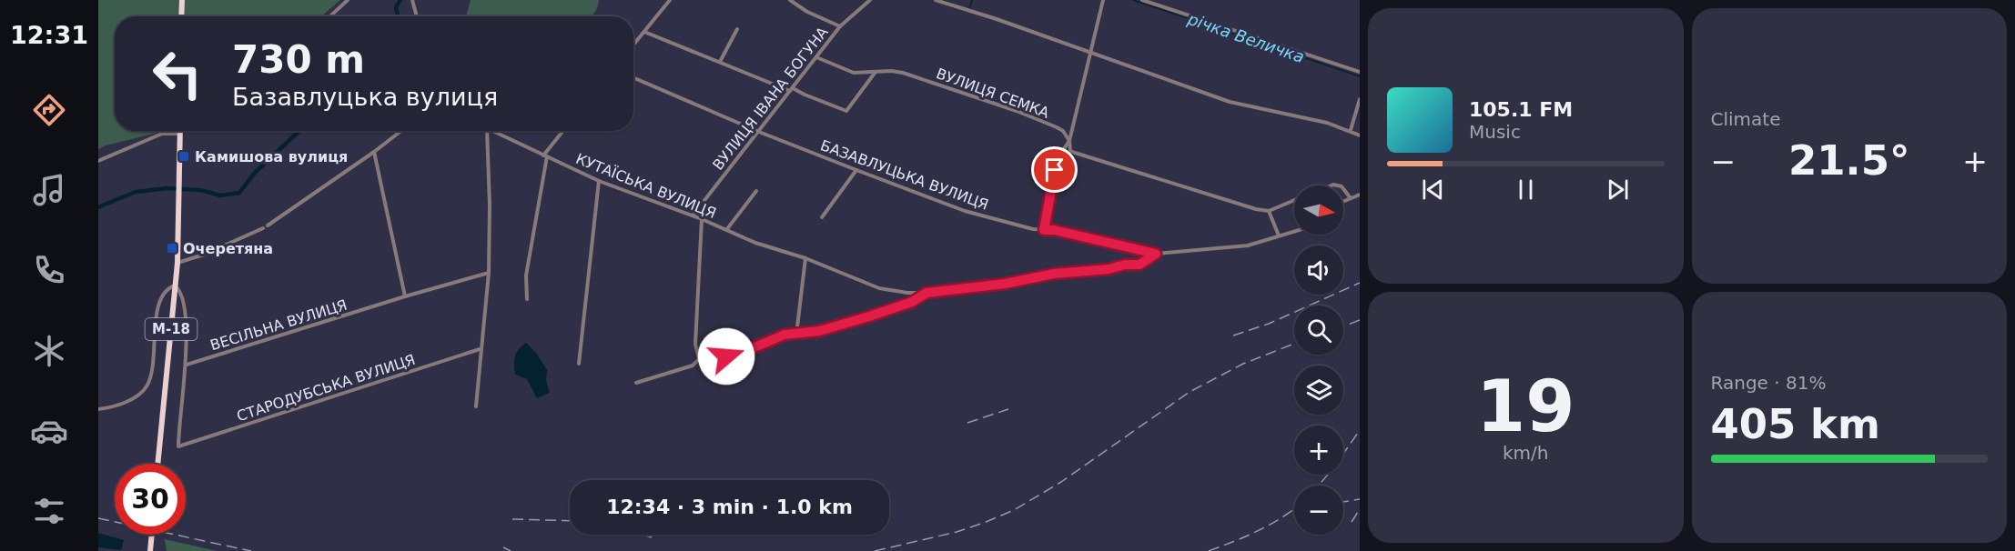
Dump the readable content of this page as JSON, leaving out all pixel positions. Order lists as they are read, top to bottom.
{
  "streets": {
    "highway": ["М-18"],
    "street": [
      "ВУЛИЦЯ СЕМКА",
      "ВУЛИЦЯ ІВАНА БОГУНА",
      "БАЗАВЛУЦЬКА ВУЛИЦЯ",
      "КУТАЇСЬКА ВУЛИЦЯ",
      "ВЕСІЛЬНА ВУЛИЦЯ",
      "СТАРОДУБСЬКА ВУЛИЦЯ"
    ]
  },
  "crossings": [
    ["ВУЛИЦЯ СЕМКА", "ВУЛИЦЯ ІВАНА БОГУНА"],
    ["ВУЛИЦЯ ІВАНА БОГУНА", "БАЗАВЛУЦЬКА ВУЛИЦЯ"],
    ["ВУЛИЦЯ ІВАНА БОГУНА", "КУТАЇСЬКА ВУЛИЦЯ"],
    ["ВЕСІЛЬНА ВУЛИЦЯ", "СТАРОДУБСЬКА ВУЛИЦЯ"]
  ],
  "water": ["річка Величка"],
  "places": {
    "transit": ["Камишова вулиця", "Очеретяна"]
  },
  "north": "right",
  "page": {
    "tabs": "12:31",
    "tile": [
      "Climate",
      ["19", "km/h"],
      ["Range · 81%", "405 km"]
    ],
    "turn": ["730 m", "Базавлуцька вулиця"],
    "song": ["105.1 FM", "Music"],
    "heat": ["−", "21.5°", "+"],
    "map_buttons": ["+", "−"],
    "limit": "30",
    "trip": "12:34 · 3 min · 1.0 km"
  }
}
